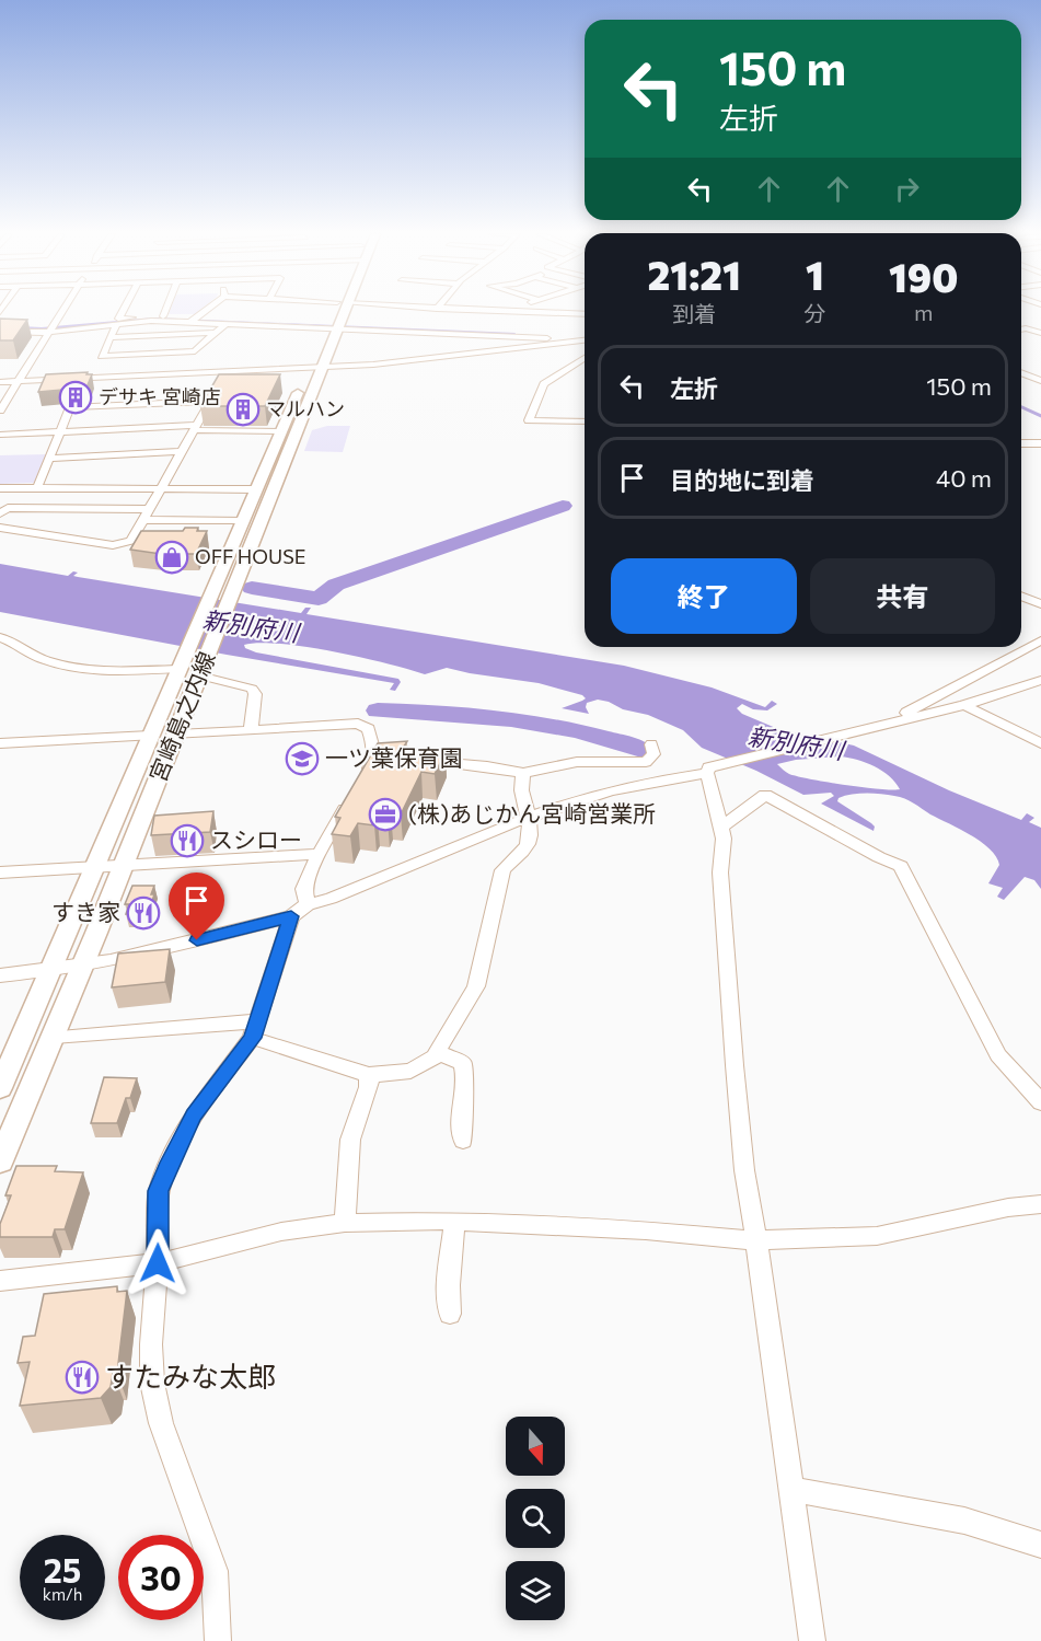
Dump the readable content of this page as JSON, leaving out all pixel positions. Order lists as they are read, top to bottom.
{
  "streets": {
    "main road": ["宮崎島之内線"]
  },
  "water": ["新別府川"],
  "places": {
    "building": ["デサキ 宮崎店", "マルハン"],
    "shop": ["OFF HOUSE"],
    "school or university": ["一ツ葉保育園"],
    "office": ["(株)あじかん宮崎営業所"],
    "restaurant": ["スシロー", "すき家", "すたみな太郎"]
  },
  "north": "bottom",
  "page": {
    "turn": ["150 m", "左折"],
    "eta": [
      "21:21",
      "到着",
      "1",
      "分",
      "190",
      "m"
    ],
    "list": [
      {
        "name": "左折",
        "value": "150 m"
      },
      {
        "name": "目的地に到着",
        "value": "40 m"
      }
    ],
    "buttons": ["終了", "共有"],
    "speed": "25 km/h",
    "limit": "30"
  }
}
